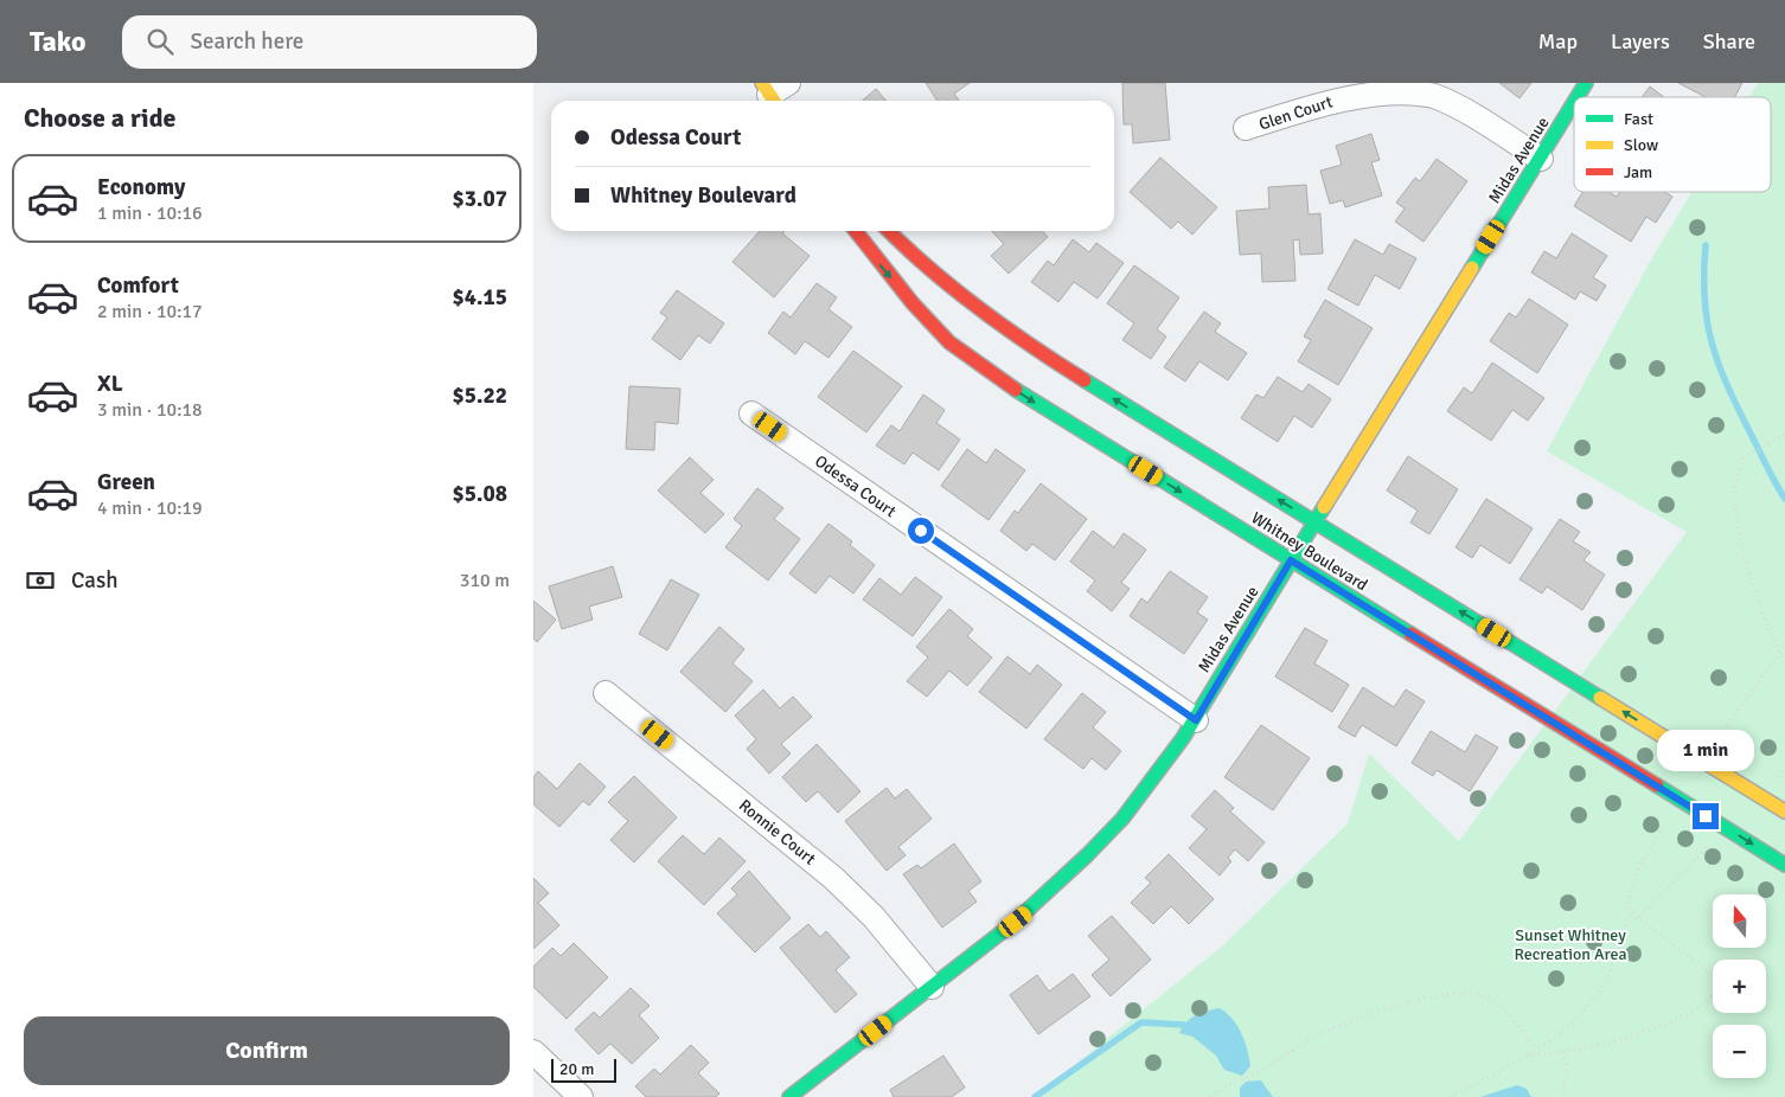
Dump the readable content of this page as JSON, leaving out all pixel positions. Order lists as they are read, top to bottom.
{
  "streets": {
    "street": [
      "Glen Court",
      "Midas Avenue",
      "Odessa Court",
      "Whitney Boulevard",
      "Ronnie Court"
    ]
  },
  "crossings": [
    ["Glen Court", "Midas Avenue"],
    ["Midas Avenue", "Odessa Court"],
    ["Midas Avenue", "Whitney Boulevard"],
    ["Midas Avenue", "Ronnie Court"]
  ],
  "parks": ["Sunset Whitney Recreation Area"],
  "legend": ["Fast", "Slow", "Jam"],
  "scale_bar": "20 m",
  "north": "top",
  "page": {
    "header": "Tako",
    "search": "Search here",
    "nav": ["Map", "Layers", "Share"],
    "heading": "Choose a ride",
    "banner": ["Odessa Court", "Whitney Boulevard"],
    "list": [
      {
        "name": "Economy",
        "note": "1 min · 10:16",
        "value": "$3.07"
      },
      {
        "name": "Comfort",
        "note": "2 min · 10:17",
        "value": "$4.15"
      },
      {
        "name": "XL",
        "note": "3 min · 10:18",
        "value": "$5.22"
      },
      {
        "name": "Green",
        "note": "4 min · 10:19",
        "value": "$5.08"
      }
    ],
    "pay": ["Cash", "310 m"],
    "bubble": "1 min",
    "map_buttons": ["+", "−"],
    "buttons": "Confirm",
    "scale": "20 m"
  }
}
